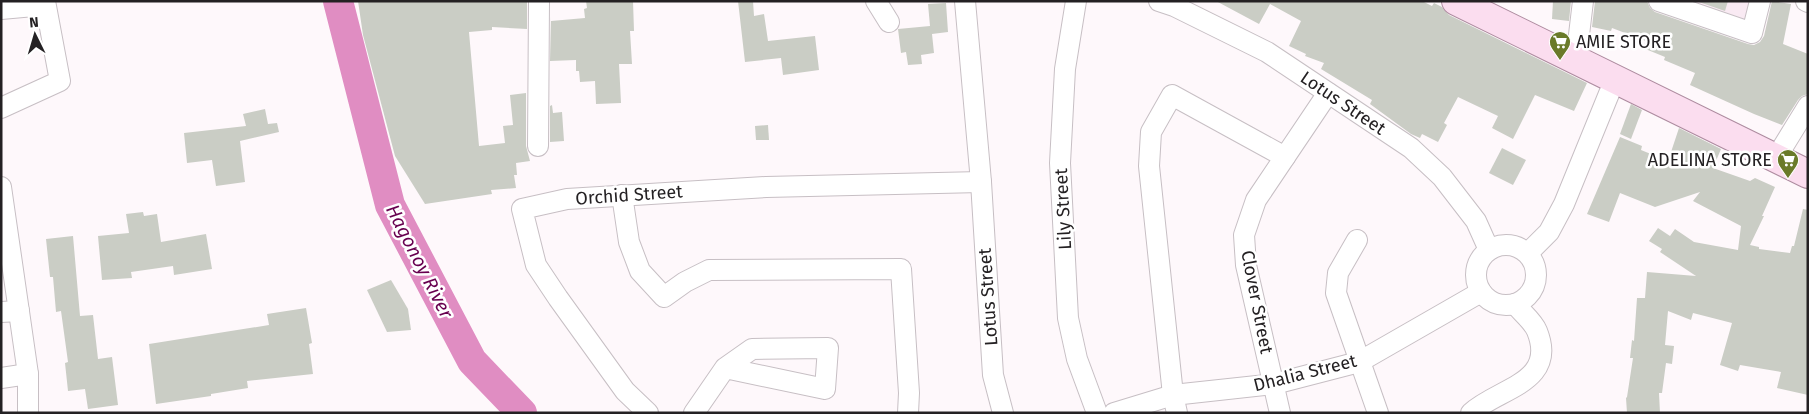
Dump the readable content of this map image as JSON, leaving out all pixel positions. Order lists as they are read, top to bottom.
{
  "streets": {
    "street": [
      "Lotus Street",
      "Orchid Street",
      "Lily Street",
      "Clover Street",
      "Dhalia Street"
    ]
  },
  "crossings": [
    ["Lotus Street", "Orchid Street"],
    ["Lotus Street", "Clover Street"],
    ["Lotus Street", "Dhalia Street"],
    ["Clover Street", "Dhalia Street"]
  ],
  "water": ["Hagonoy River"],
  "places": {
    "supermarket": ["AMIE STORE", "ADELINA STORE"]
  },
  "north": "top"
}
